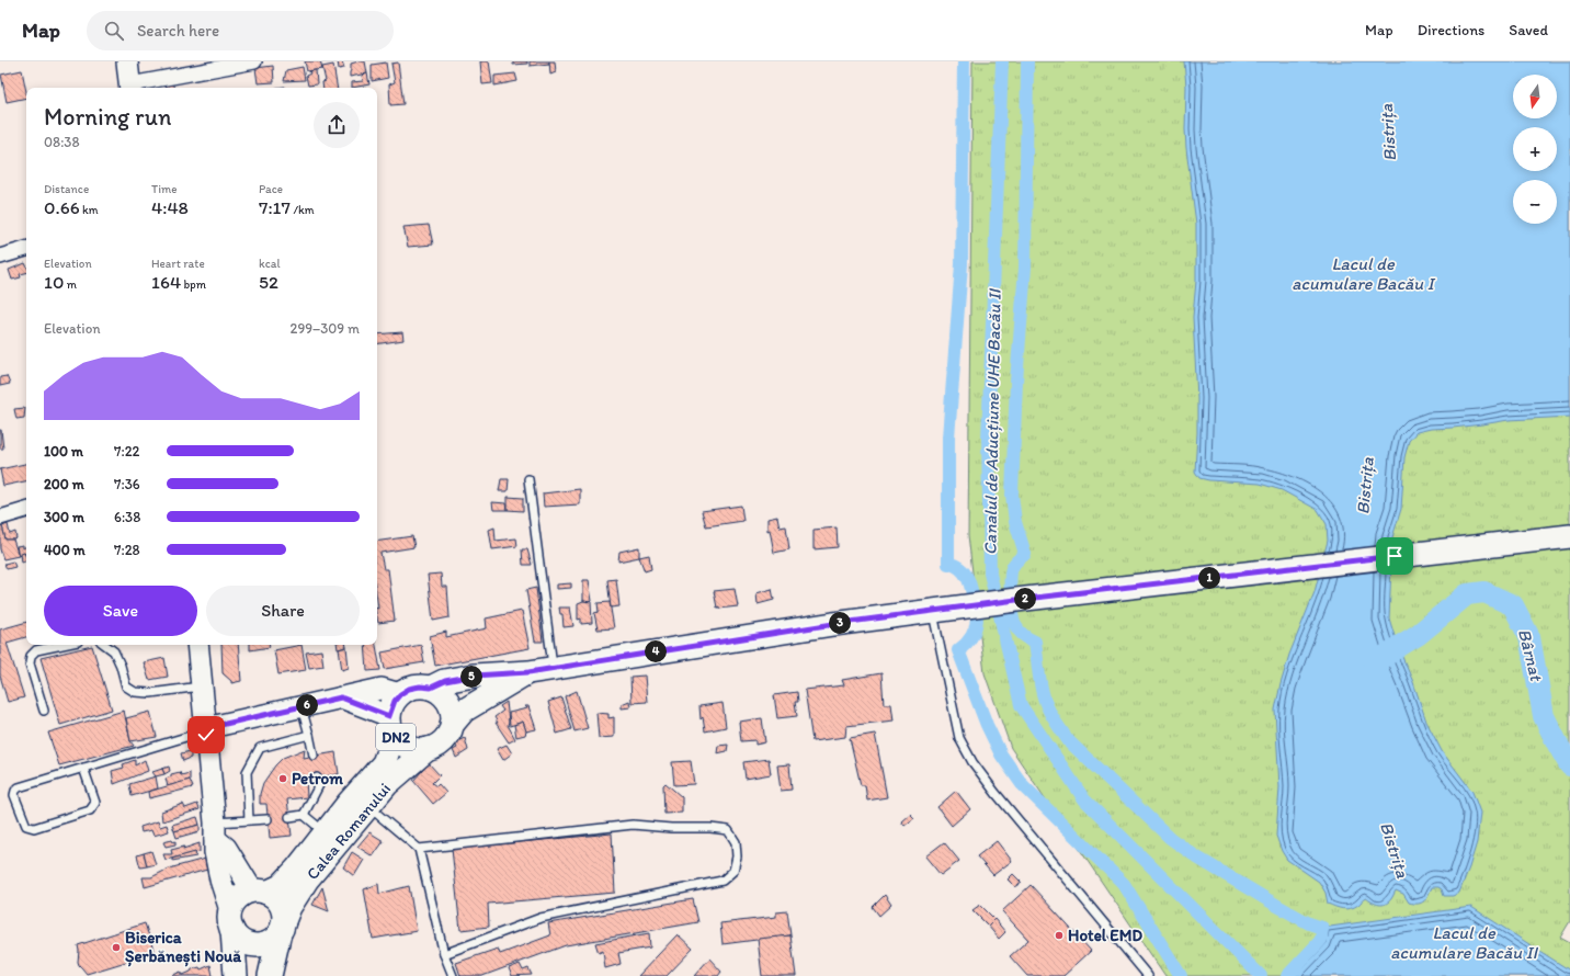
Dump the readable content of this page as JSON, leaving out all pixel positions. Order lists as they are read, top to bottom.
{
  "streets": {
    "main road": ["DN2", "Calea Romanului"]
  },
  "crossings": [
    ["DN2", "Calea Romanului"]
  ],
  "water": [
    "Bistrița",
    "Lacul de acumulare Bacău I",
    "Canalul de Aducțiune UHE Bacău II",
    "Bârnat",
    "Lacul de acumulare Bacău II"
  ],
  "places": ["Petrom", "Hotel EMD", "Biserica Șerbănești Nouă"],
  "north": "bottom",
  "page": {
    "header": "Map",
    "search": "Search here",
    "nav": ["Map", "Directions", "Saved"],
    "map_buttons": ["+", "−"],
    "heading": ["Morning run", "08:38"],
    "stats": [
      ["Distance", "0.66 km"],
      ["Time", "4:48"],
      ["Pace", "7:17 /km"],
      ["Elevation", "10 m"],
      ["Heart rate", "164 bpm"],
      ["kcal", "52"]
    ],
    "chart": ["Elevation", "299–309 m"],
    "list": [
      {
        "name": "100 m",
        "note": "7:22"
      },
      {
        "name": "200 m",
        "note": "7:36"
      },
      {
        "name": "300 m",
        "note": "6:38"
      },
      {
        "name": "400 m",
        "note": "7:28"
      }
    ],
    "pins": [
      "1",
      "2",
      "3",
      "4",
      "5",
      "6"
    ],
    "buttons": ["Save", "Share"]
  }
}
